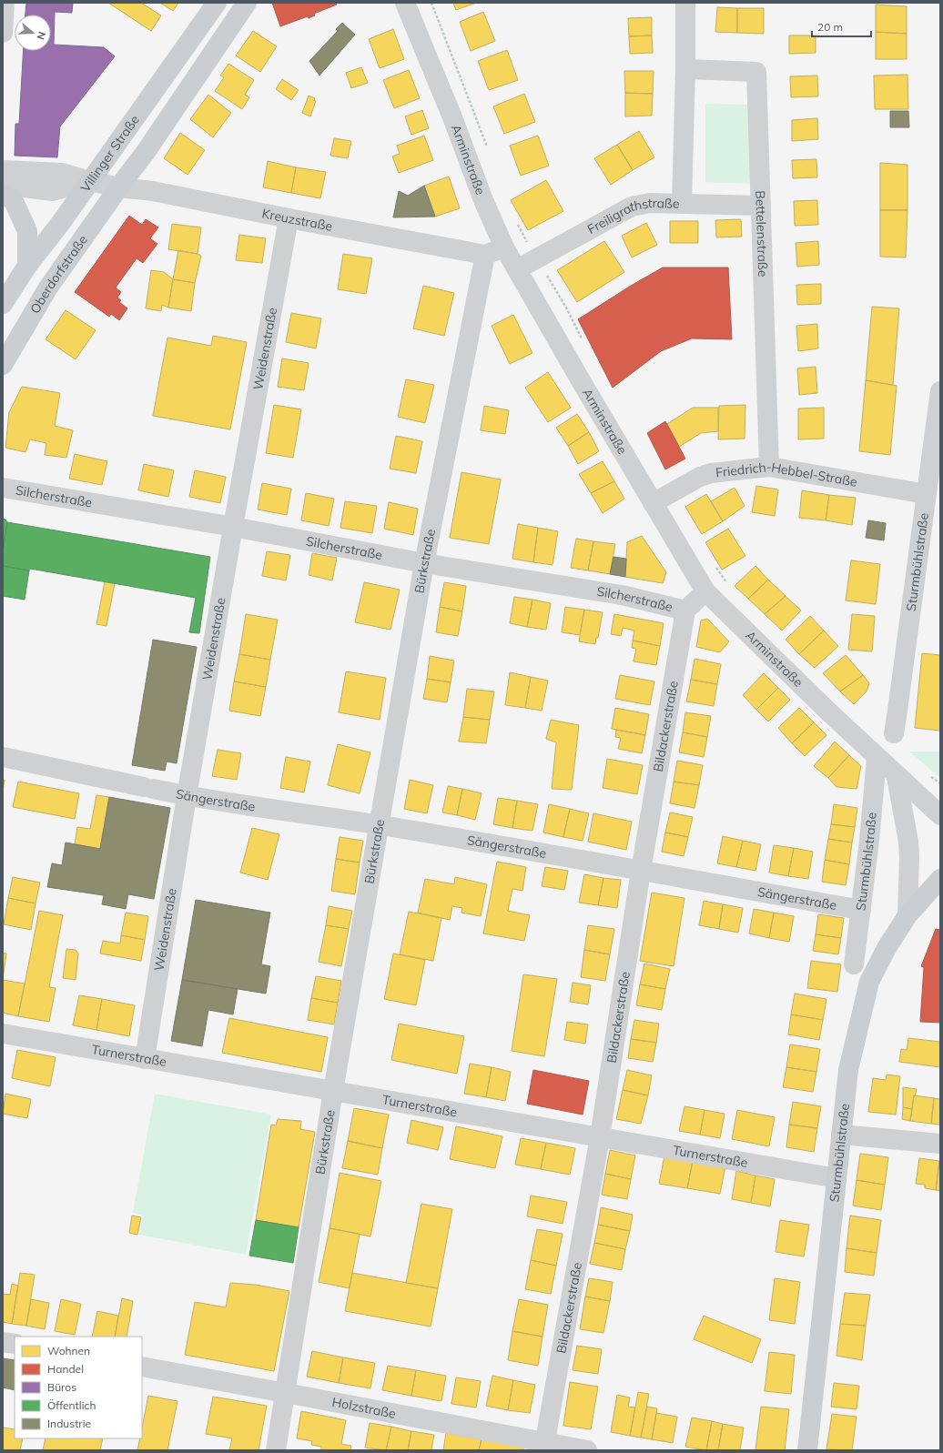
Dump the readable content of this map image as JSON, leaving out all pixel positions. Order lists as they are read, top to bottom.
{
  "streets": {
    "main road": ["Villinger Straße", "Oberdorfstraße", "Sturmbühlstraße"],
    "street": [
      "Arminstraße",
      "Freiligrathstraße",
      "Kreuzstraße",
      "Bettelenstraße",
      "Weidenstraße",
      "Friedrich-Hebbel-Straße",
      "Silcherstraße",
      "Bürkstraße",
      "Bildackerstraße",
      "Sängerstraße",
      "Turnerstraße",
      "Holzstraße"
    ]
  },
  "crossings": [
    ["Villinger Straße", "Kreuzstraße"],
    ["Arminstraße", "Freiligrathstraße"],
    ["Arminstraße", "Friedrich-Hebbel-Straße"],
    ["Arminstraße", "Sturmbühlstraße"],
    ["Freiligrathstraße", "Bettelenstraße"],
    ["Kreuzstraße", "Oberdorfstraße"],
    ["Kreuzstraße", "Weidenstraße"],
    ["Kreuzstraße", "Bürkstraße"],
    ["Bettelenstraße", "Friedrich-Hebbel-Straße"],
    ["Weidenstraße", "Silcherstraße"],
    ["Weidenstraße", "Sängerstraße"],
    ["Weidenstraße", "Turnerstraße"],
    ["Friedrich-Hebbel-Straße", "Sturmbühlstraße"],
    ["Silcherstraße", "Bürkstraße"],
    ["Silcherstraße", "Bildackerstraße"],
    ["Bürkstraße", "Sängerstraße"],
    ["Bürkstraße", "Turnerstraße"],
    ["Bürkstraße", "Holzstraße"],
    ["Sturmbühlstraße", "Sängerstraße"],
    ["Sturmbühlstraße", "Turnerstraße"],
    ["Bildackerstraße", "Sängerstraße"],
    ["Bildackerstraße", "Turnerstraße"],
    ["Bildackerstraße", "Holzstraße"]
  ],
  "legend": [
    "Wohnen",
    "Handel",
    "Büros",
    "Öffentlich",
    "Industrie"
  ],
  "scale_bar": "20 m",
  "north": "right"
}
